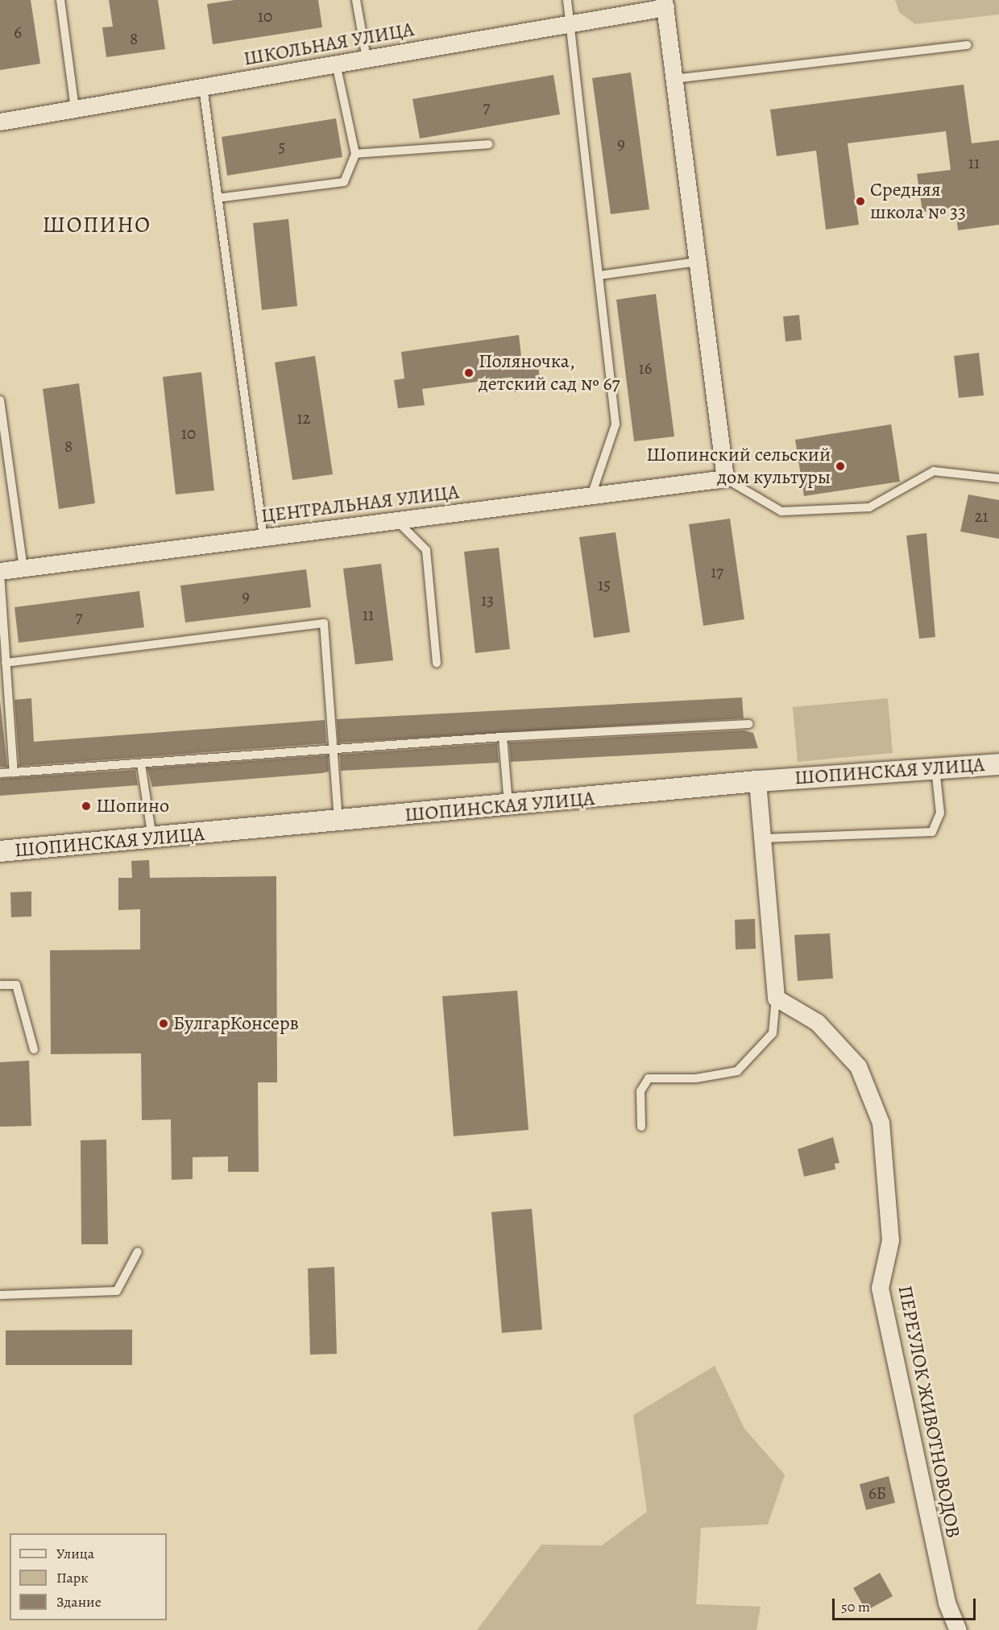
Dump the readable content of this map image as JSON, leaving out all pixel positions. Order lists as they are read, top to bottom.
{
  "streets": {
    "street": [
      "ШКОЛЬНАЯ УЛИЦА",
      "ЦЕНТРАЛЬНАЯ УЛИЦА",
      "ШОПИНСКАЯ УЛИЦА",
      "ПЕРЕУЛОК ЖИВОТНОВОДОВ"
    ]
  },
  "districts": ["ШОПИНО"],
  "places": [
    "Средняя школа № 33",
    "Поляночка, детский сад № 67",
    "Шопинский сельский дом культуры",
    "Шопино",
    "БулгарКонсерв"
  ],
  "house_numbers": [
    "10",
    "6",
    "8",
    "7",
    "9",
    "5",
    "11",
    "16",
    "12",
    "10",
    "8",
    "21",
    "17",
    "15",
    "9",
    "13",
    "11",
    "7",
    "6Б"
  ],
  "legend": ["Улица", "Парк", "Здание"],
  "scale_bar": "50 m"
}
